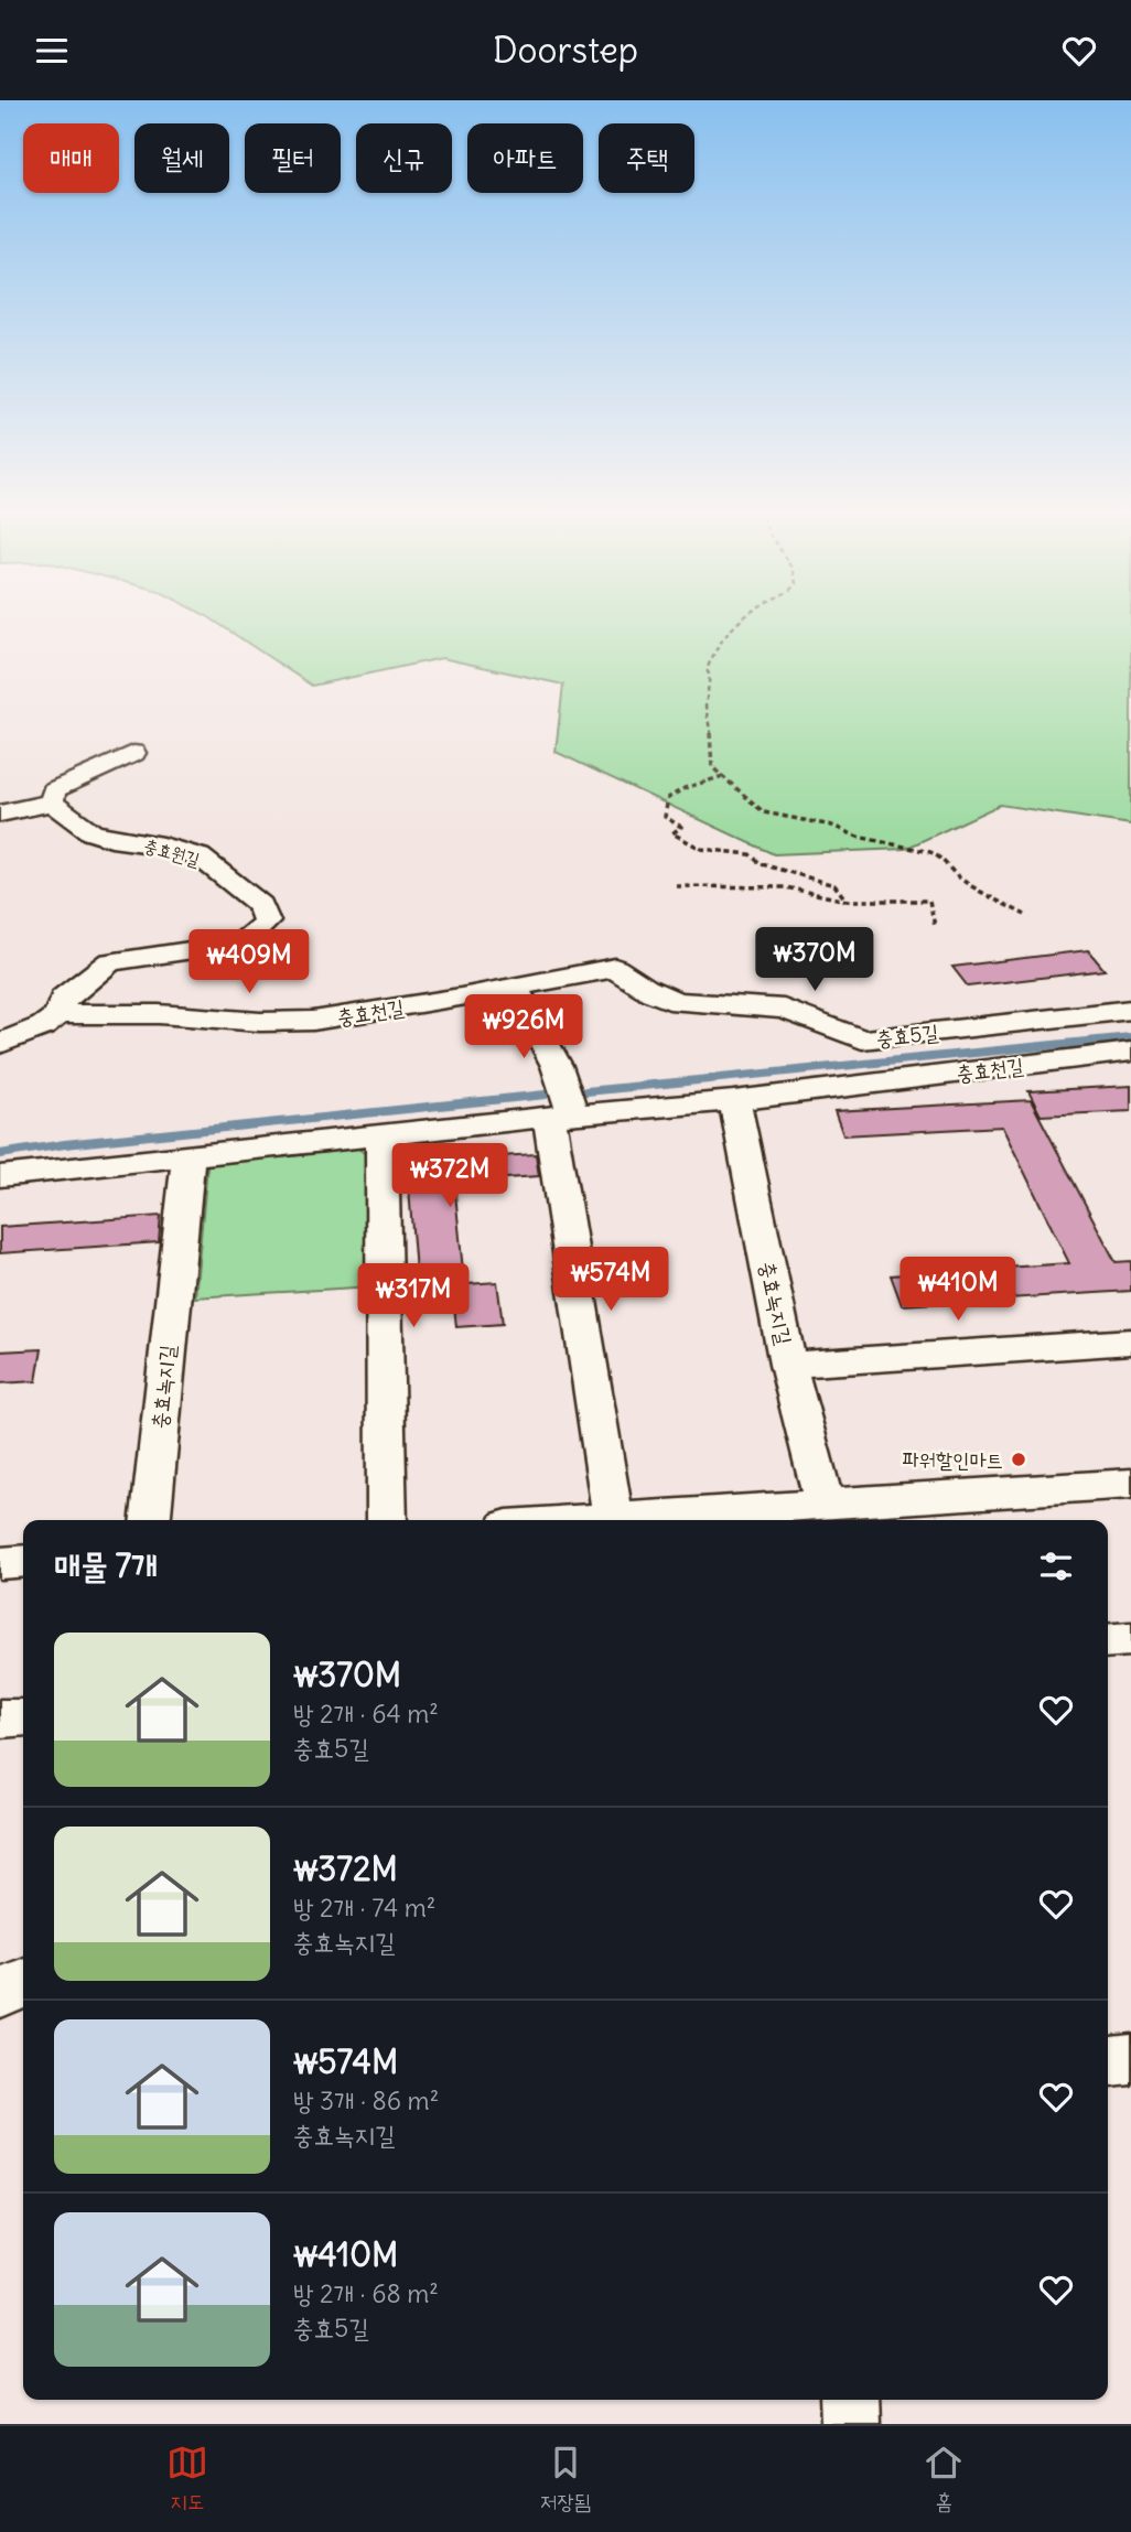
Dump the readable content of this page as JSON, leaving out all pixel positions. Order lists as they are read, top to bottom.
{
  "streets": {
    "street": [
      "충효원길",
      "충효천길",
      "충효5길",
      "충효녹지길"
    ]
  },
  "crossings": [
    ["충효원길", "충효천길"],
    ["충효천길", "충효5길"],
    ["충효천길", "충효녹지길"]
  ],
  "places": ["파워할인마트"],
  "page": {
    "header": "Doorstep",
    "chip": [
      "매매",
      "월세",
      "필터",
      "신규",
      "아파트",
      "주택"
    ],
    "price": [
      "₩370M",
      "₩409M",
      "₩926M",
      "₩372M",
      "₩574M",
      "₩410M",
      "₩317M"
    ],
    "heading": "매물 7개",
    "list": [
      {
        "name": "₩370M",
        "note": "방 2개 · 64 m² · 충효5길"
      },
      {
        "name": "₩372M",
        "note": "방 2개 · 74 m² · 충효녹지길"
      },
      {
        "name": "₩574M",
        "note": "방 3개 · 86 m² · 충효녹지길"
      },
      {
        "name": "₩410M",
        "note": "방 2개 · 68 m² · 충효5길"
      }
    ],
    "tabs": ["지도", "저장됨", "홈"]
  }
}
